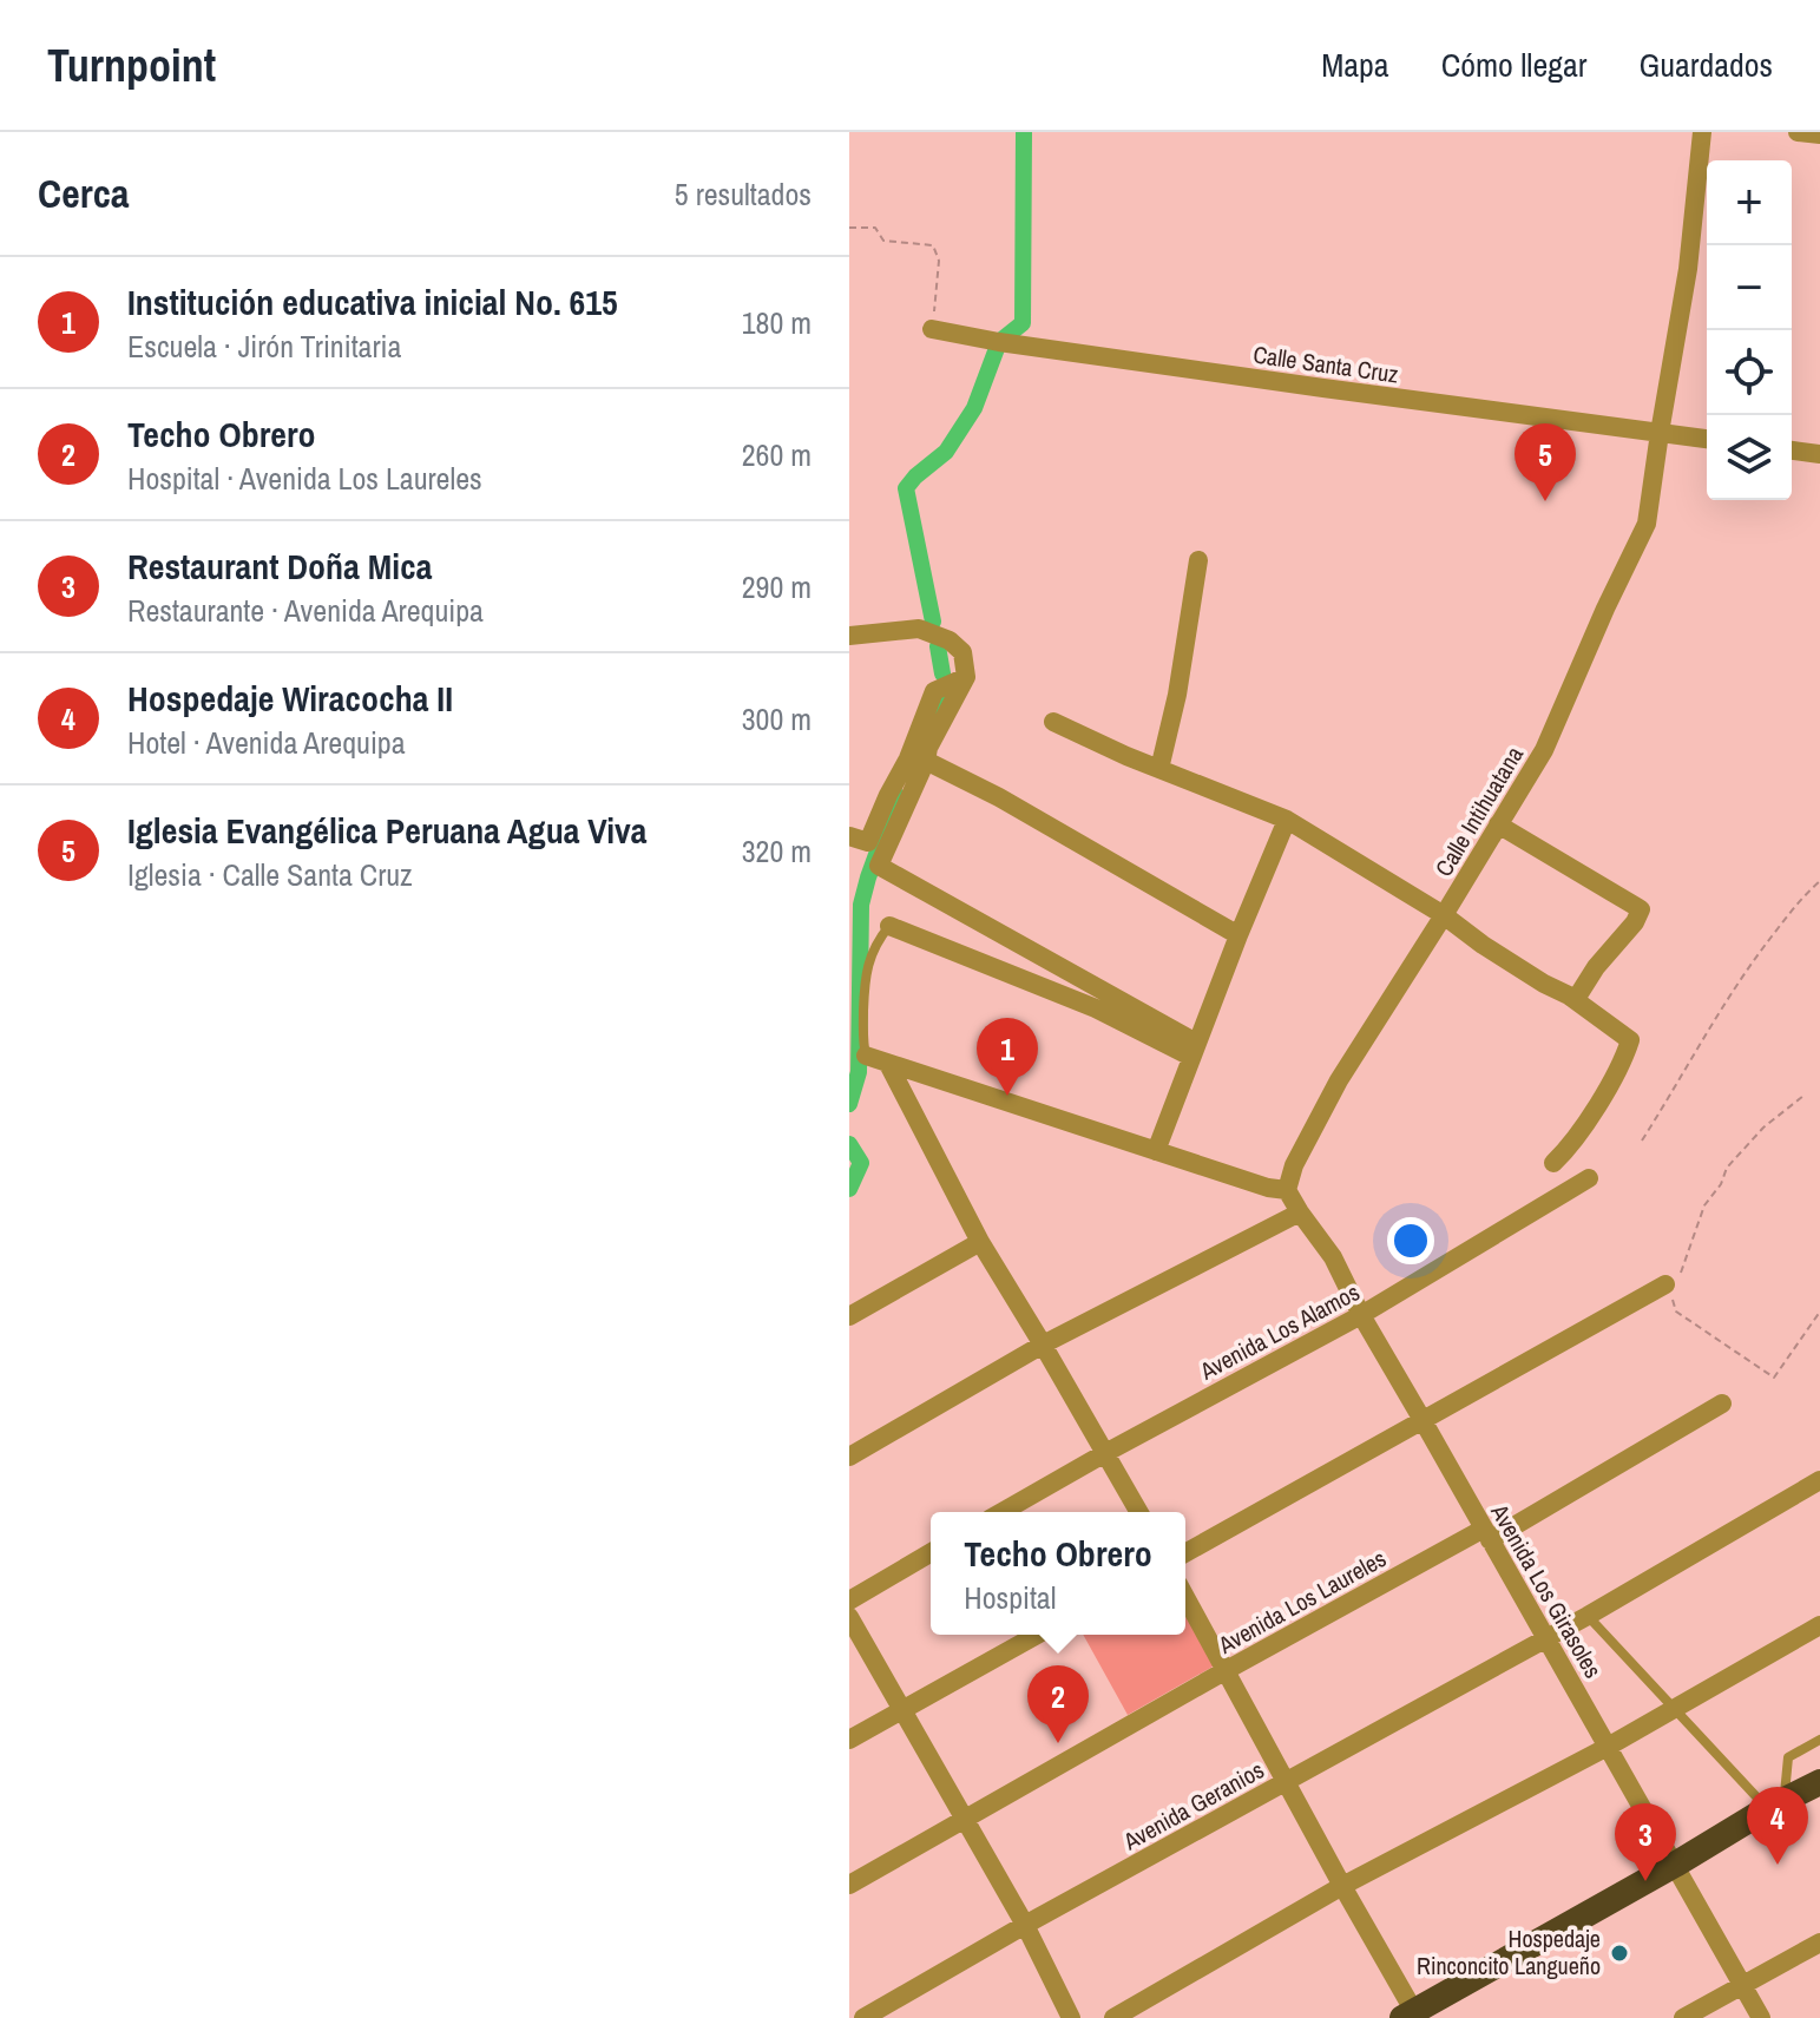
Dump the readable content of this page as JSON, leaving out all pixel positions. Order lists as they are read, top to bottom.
{
  "streets": {
    "street": [
      "Calle Santa Cruz",
      "Calle Intihuatana",
      "Avenida Los Alamos",
      "Avenida Los Girasoles",
      "Avenida Los Laureles",
      "Avenida Geranios"
    ]
  },
  "crossings": [
    ["Calle Santa Cruz", "Calle Intihuatana"],
    ["Calle Intihuatana", "Avenida Los Girasoles"],
    ["Avenida Los Alamos", "Avenida Los Girasoles"],
    ["Avenida Los Girasoles", "Avenida Los Laureles"],
    ["Avenida Los Girasoles", "Avenida Geranios"]
  ],
  "places": ["Hospedaje Rinconcito Langueño"],
  "page": {
    "header": "Turnpoint",
    "nav": ["Mapa", "Cómo llegar", "Guardados"],
    "heading": ["Cerca", "5 resultados"],
    "map_buttons": ["+", "−"],
    "list": [
      {
        "mark": "1",
        "name": "Institución educativa inicial No. 615",
        "note": "Escuela · Jirón Trinitaria",
        "value": "180 m"
      },
      {
        "mark": "2",
        "name": "Techo Obrero",
        "note": "Hospital · Avenida Los Laureles",
        "value": "260 m"
      },
      {
        "mark": "3",
        "name": "Restaurant Doña Mica",
        "note": "Restaurante · Avenida Arequipa",
        "value": "290 m"
      },
      {
        "mark": "4",
        "name": "Hospedaje Wiracocha II",
        "note": "Hotel · Avenida Arequipa",
        "value": "300 m"
      },
      {
        "mark": "5",
        "name": "Iglesia Evangélica Peruana Agua Viva",
        "note": "Iglesia · Calle Santa Cruz",
        "value": "320 m"
      }
    ],
    "pins": [
      "5",
      "1",
      "2",
      "4",
      "3"
    ],
    "popup": ["Techo Obrero", "Hospital"]
  }
}
